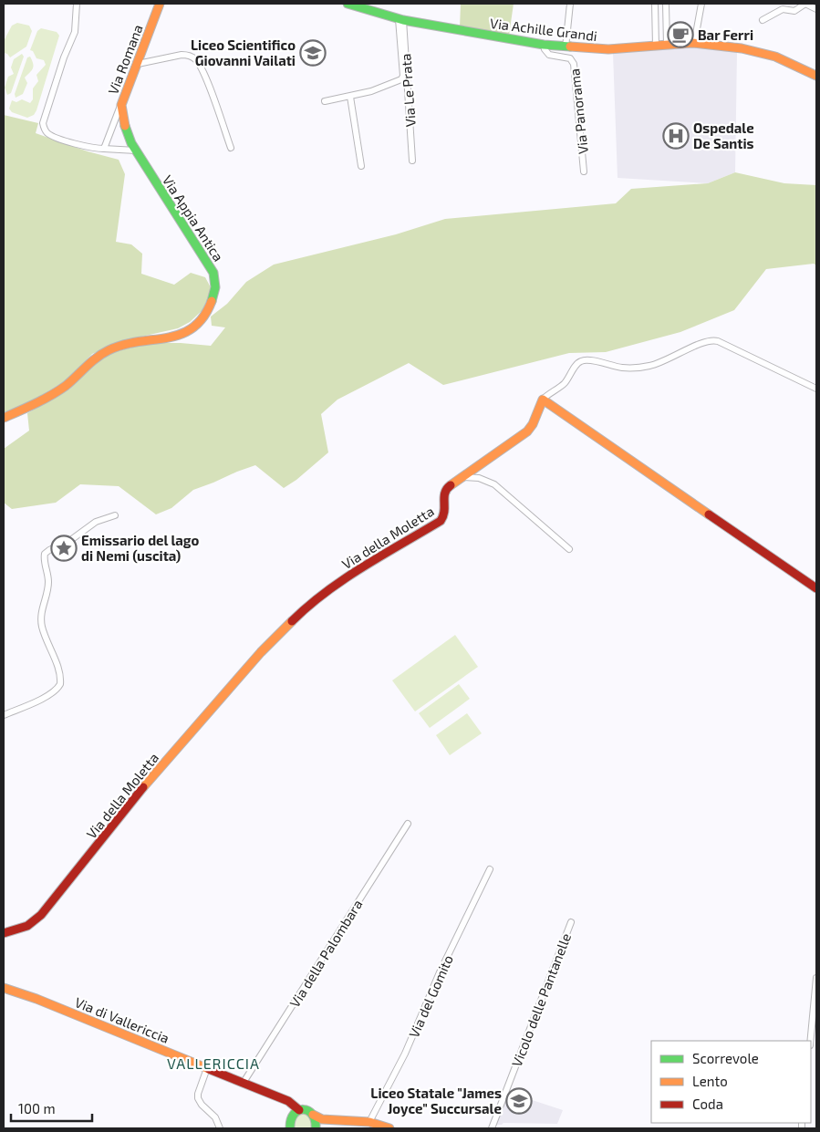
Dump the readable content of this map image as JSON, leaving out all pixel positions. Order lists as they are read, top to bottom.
{
  "streets": {
    "street": [
      "Via Achille Grandi",
      "Via Romana",
      "Via Le Prata",
      "Via Panorama",
      "Via Appia Antica",
      "Via della Moletta",
      "Via della Palombara",
      "Via del Gomito",
      "Vicolo delle Pantanelle",
      "Via di Vallericcia"
    ]
  },
  "crossings": [
    ["Via Achille Grandi", "Via Le Prata"],
    ["Via Achille Grandi", "Via Panorama"],
    ["Via Romana", "Via Appia Antica"],
    ["Via della Palombara", "Via di Vallericcia"],
    ["Via del Gomito", "Via di Vallericcia"]
  ],
  "districts": ["VALLERICCIA"],
  "places": {
    "cafe": ["Bar Ferri"],
    "school or university": ["Liceo Scientifico Giovanni Vailati", "Liceo Statale \"James Joyce\" Succursale"],
    "hospital": ["Ospedale De Santis"],
    "place": ["Emissario del lago di Nemi (uscita)"]
  },
  "legend": ["Scorrevole", "Lento", "Coda"],
  "scale_bar": "100 m"
}
